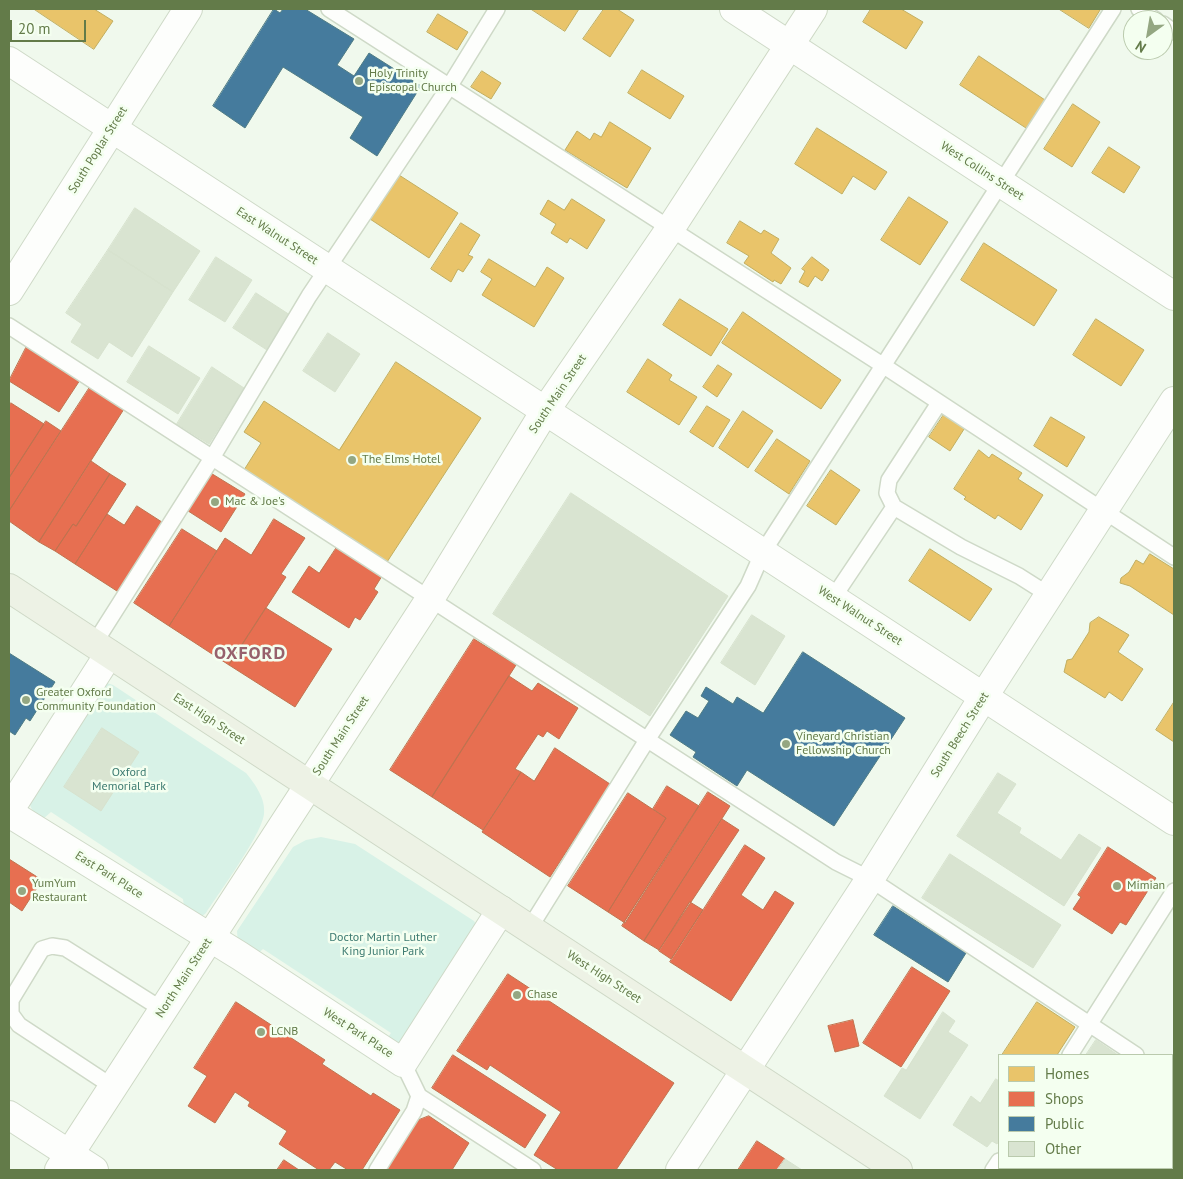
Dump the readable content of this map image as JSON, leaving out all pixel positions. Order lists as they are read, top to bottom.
{
  "streets": {
    "highway": ["East High Street", "West High Street"],
    "street": [
      "South Poplar Street",
      "West Collins Street",
      "East Walnut Street",
      "South Main Street",
      "West Walnut Street",
      "South Beech Street",
      "East Park Place",
      "North Main Street",
      "West Park Place"
    ]
  },
  "crossings": [
    ["South Poplar Street", "East Walnut Street"],
    ["West Collins Street", "South Main Street"],
    ["East Walnut Street", "South Main Street"],
    ["East Walnut Street", "West Walnut Street"],
    ["South Main Street", "West Walnut Street"],
    ["South Main Street", "East High Street"],
    ["South Main Street", "West High Street"],
    ["South Main Street", "North Main Street"],
    ["West Walnut Street", "South Beech Street"],
    ["East High Street", "East Park Place"],
    ["East High Street", "West High Street"],
    ["East High Street", "North Main Street"],
    ["South Beech Street", "West High Street"],
    ["East Park Place", "North Main Street"],
    ["East Park Place", "West Park Place"],
    ["West High Street", "North Main Street"],
    ["West High Street", "West Park Place"],
    ["North Main Street", "West Park Place"]
  ],
  "districts": ["OXFORD"],
  "parks": ["Oxford Memorial Park", "Doctor Martin Luther King Junior Park"],
  "places": [
    "Holy Trinity Episcopal Church",
    "The Elms Hotel",
    "Mac & Joe's",
    "Greater Oxford Community Foundation",
    "Vineyard Christian Fellowship Church",
    "Mimian",
    "YumYum Restaurant",
    "Chase",
    "LCNB"
  ],
  "legend": [
    "Homes",
    "Shops",
    "Public",
    "Other"
  ],
  "scale_bar": "20 m",
  "north": "bottom left"
}
